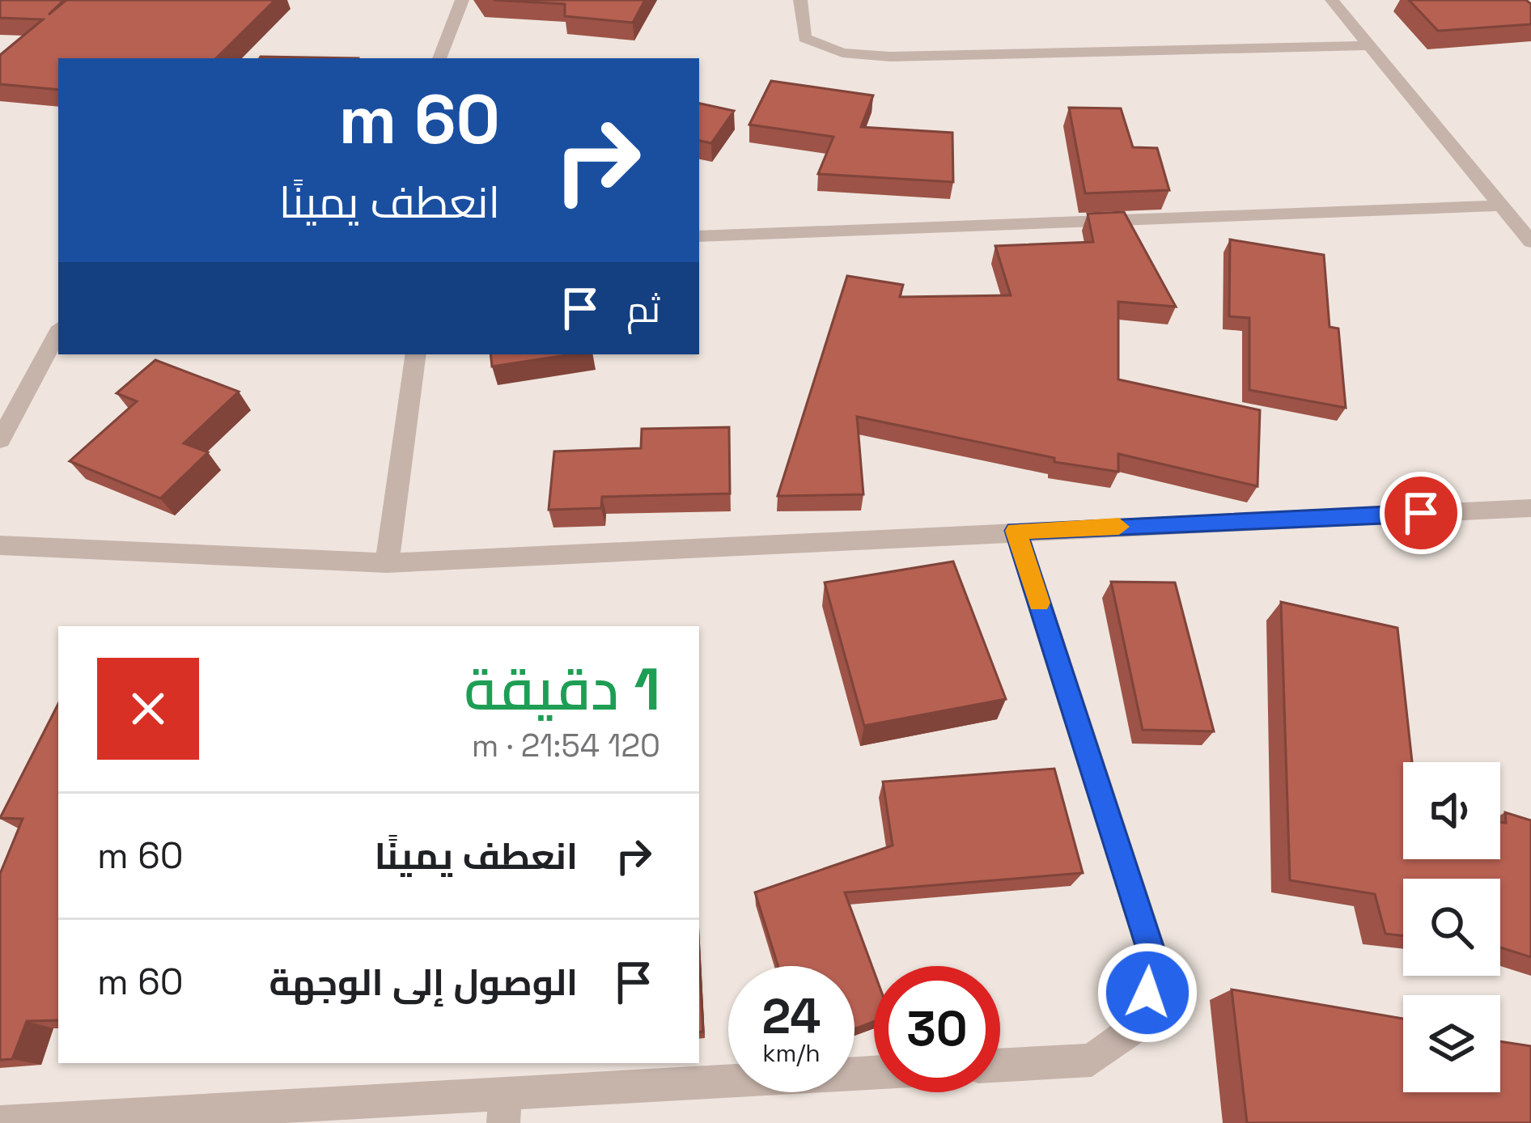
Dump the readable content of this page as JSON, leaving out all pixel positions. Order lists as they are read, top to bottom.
{
  "page": {
    "turn": ["60 m", "انعطف يمينًا"],
    "then": "ثم",
    "heading": ["1 دقيقة", "120 m · 21:54"],
    "list": [
      {
        "name": "انعطف يمينًا",
        "value": "60 m"
      },
      {
        "name": "الوصول إلى الوجهة",
        "value": "60 m"
      }
    ],
    "speed": "24 km/h",
    "limit": "30"
  }
}
